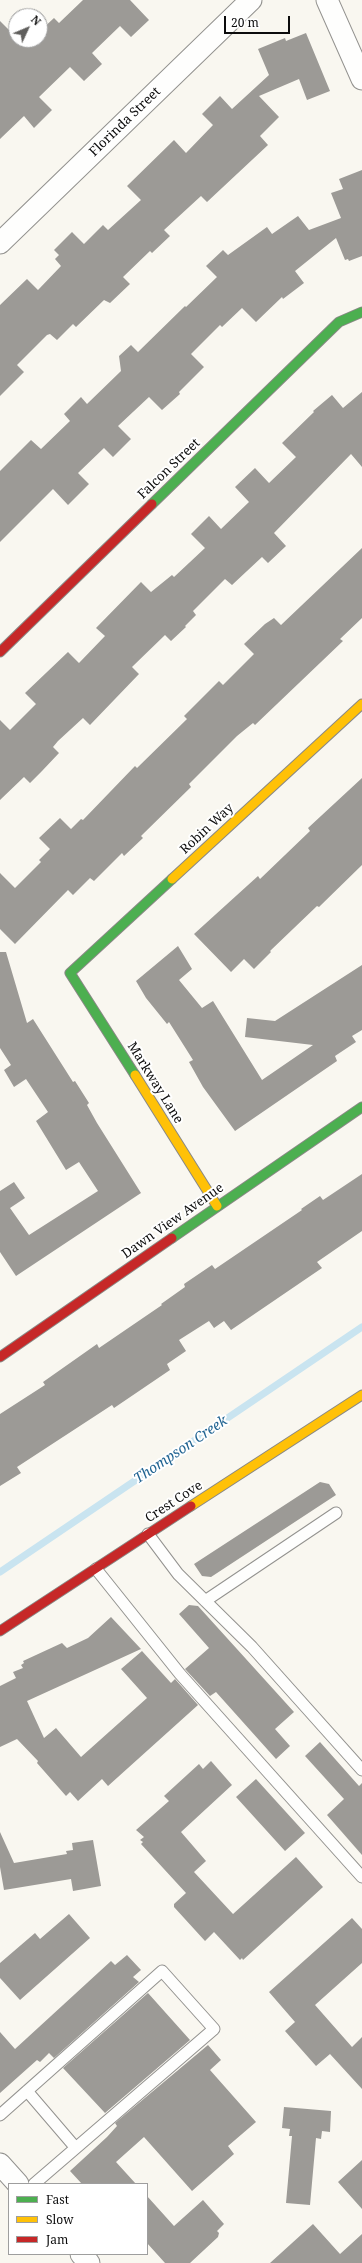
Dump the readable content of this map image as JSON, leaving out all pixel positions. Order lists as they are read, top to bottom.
{
  "streets": {
    "street": [
      "Florinda Street",
      "Falcon Street",
      "Robin Way",
      "Markway Lane",
      "Dawn View Avenue",
      "Crest Cove"
    ]
  },
  "crossings": [
    ["Robin Way", "Markway Lane"],
    ["Markway Lane", "Dawn View Avenue"]
  ],
  "water": ["Thompson Creek"],
  "legend": ["Fast", "Slow", "Jam"],
  "scale_bar": "20 m",
  "north": "top right"
}
